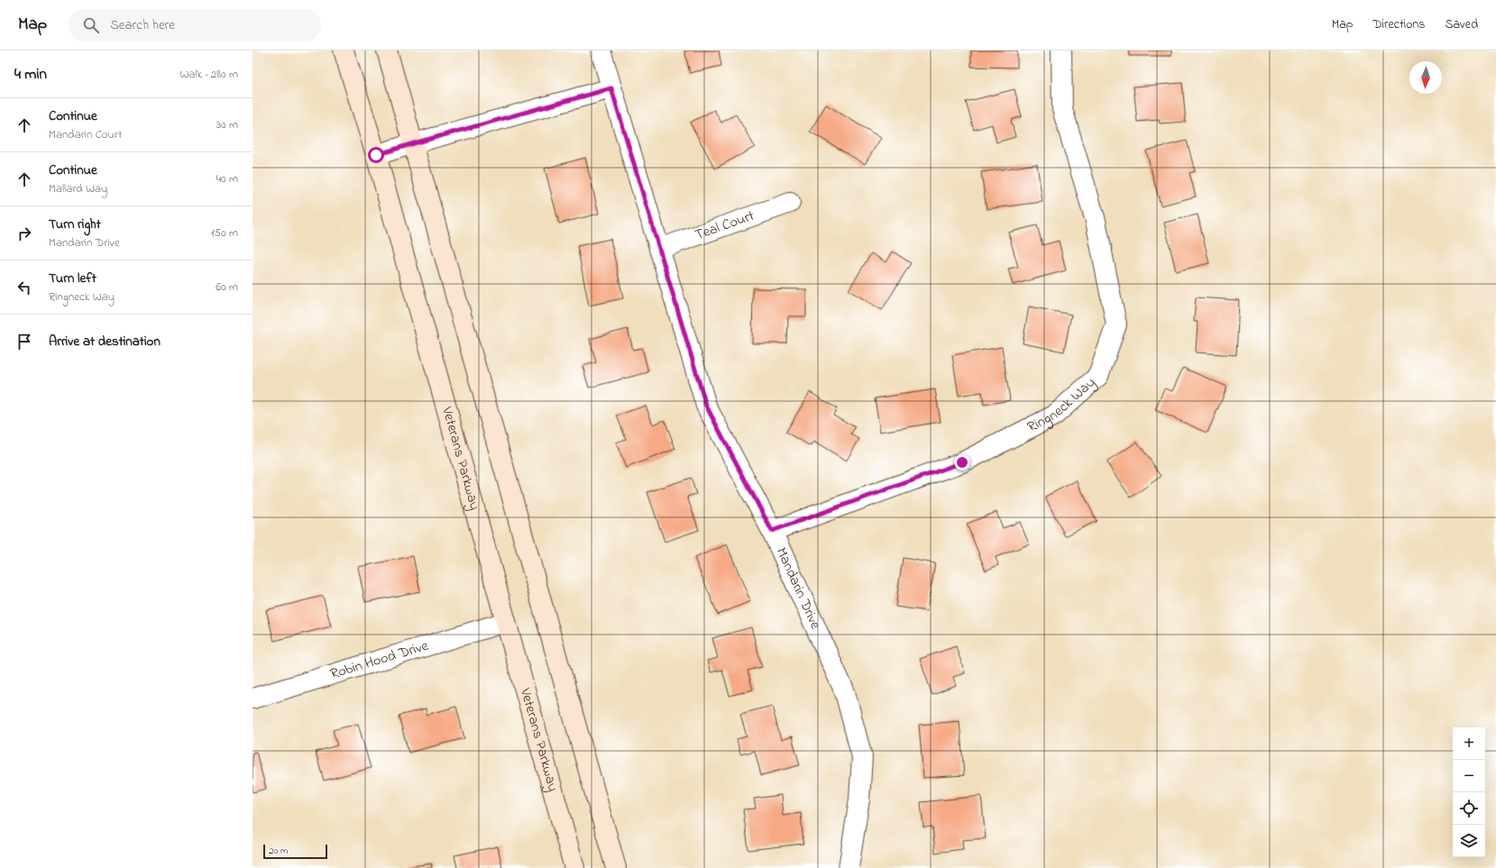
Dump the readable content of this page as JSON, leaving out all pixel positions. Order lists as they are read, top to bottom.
{
  "streets": {
    "main road": ["Veterans Parkway"],
    "street": [
      "Teal Court",
      "Ringneck Way",
      "Mandarin Drive",
      "Robin Hood Drive"
    ]
  },
  "crossings": [
    ["Teal Court", "Mandarin Drive"],
    ["Ringneck Way", "Mandarin Drive"],
    ["Veterans Parkway", "Robin Hood Drive"]
  ],
  "scale_bar": "20 m",
  "north": "bottom",
  "page": {
    "header": "Map",
    "search": "Search here",
    "nav": ["Map", "Directions", "Saved"],
    "heading": ["4 min", "Walk · 280 m"],
    "list": [
      ["Continue", "Mandarin Court", "30 m"],
      ["Continue", "Mallard Way", "40 m"],
      ["Turn right", "Mandarin Drive", "150 m"],
      ["Turn left", "Ringneck Way", "60 m"],
      "Arrive at destination"
    ],
    "map_buttons": ["+", "−"],
    "scale": "20 m"
  }
}
